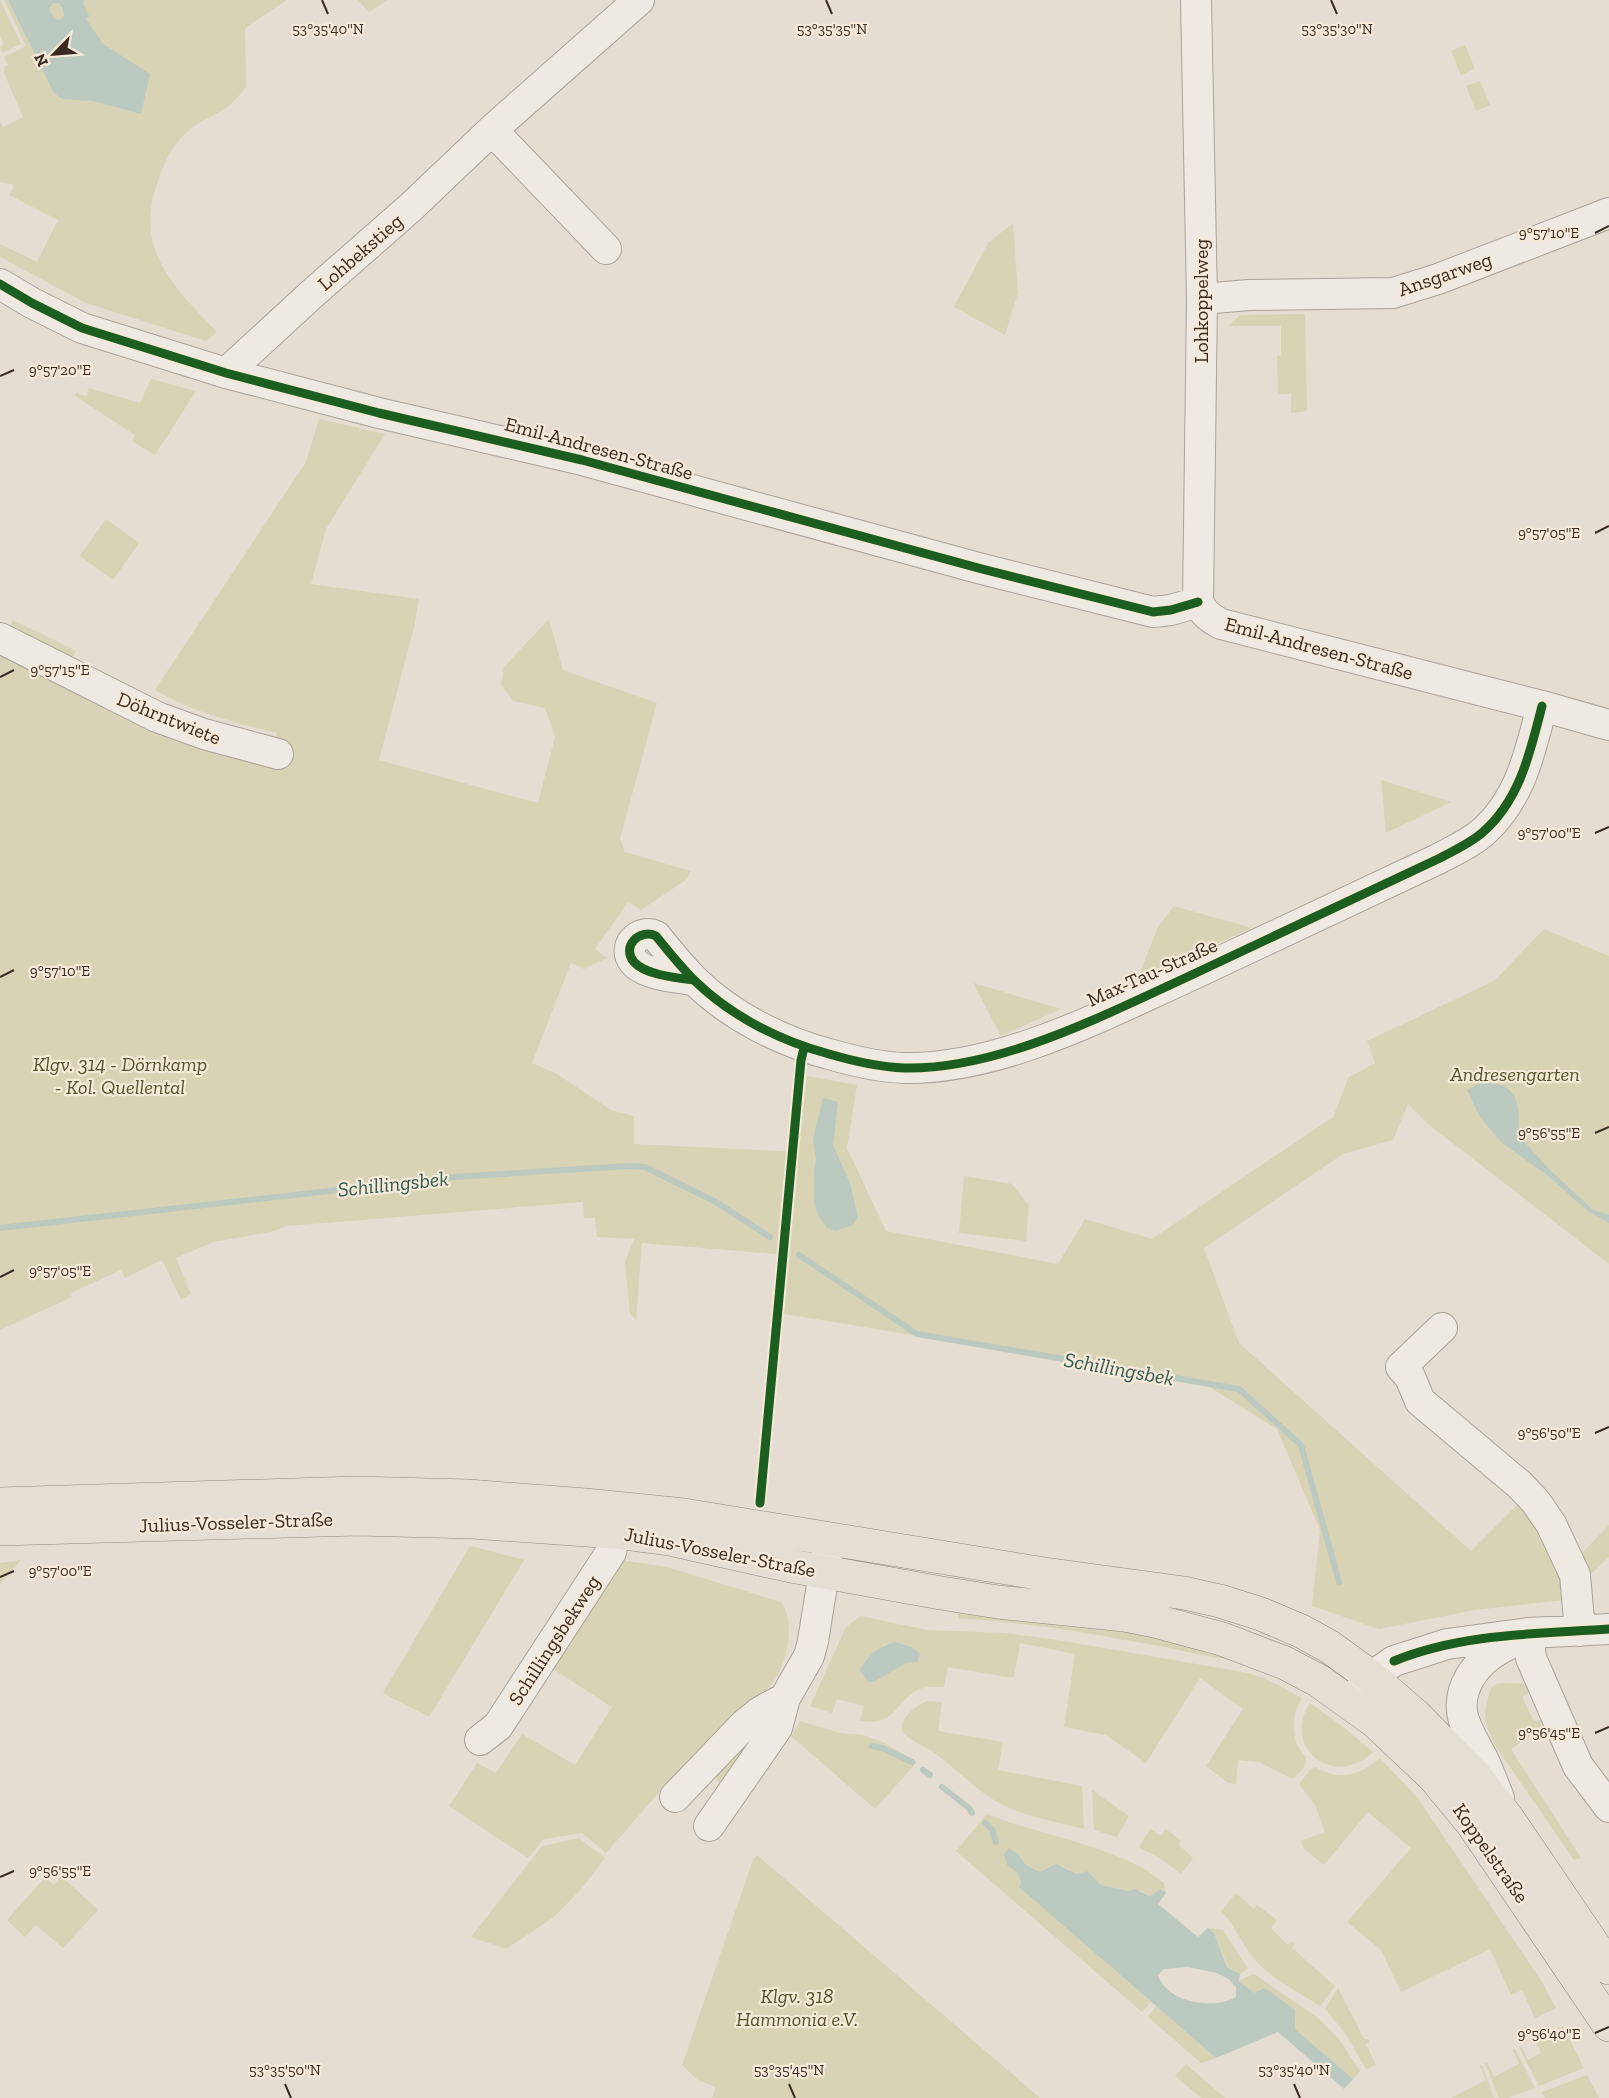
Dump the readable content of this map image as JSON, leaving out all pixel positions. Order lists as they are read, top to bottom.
{
  "streets": {
    "main road": ["Julius-Vosseler-Straße", "Koppelstraße"],
    "street": [
      "Lohbekstieg",
      "Ansgarweg",
      "Lohkoppelweg",
      "Emil-Andresen-Straße",
      "Döhrntwiete",
      "Max-Tau-Straße",
      "Schillingsbekweg"
    ]
  },
  "crossings": [
    ["Lohbekstieg", "Emil-Andresen-Straße"],
    ["Ansgarweg", "Lohkoppelweg"],
    ["Lohkoppelweg", "Emil-Andresen-Straße"],
    ["Emil-Andresen-Straße", "Max-Tau-Straße"],
    ["Julius-Vosseler-Straße", "Schillingsbekweg"],
    ["Julius-Vosseler-Straße", "Koppelstraße"]
  ],
  "water": ["Schillingsbek"],
  "parks": ["Klgv. 314 - Dörnkamp - Kol. Quellental", "Andresengarten", "Klgv. 318 Hammonia e.V."],
  "north": "bottom left",
  "coordinates": [
    "53°35'40\"N",
    "53°35'35\"N",
    "53°35'30\"N",
    "9°57'10\"E",
    "9°57'20\"E",
    "9°57'05\"E",
    "9°57'15\"E",
    "9°57'00\"E",
    "9°56'55\"E",
    "9°56'50\"E",
    "9°56'45\"E",
    "9°56'40\"E",
    "53°35'50\"N",
    "53°35'45\"N"
  ]
}
